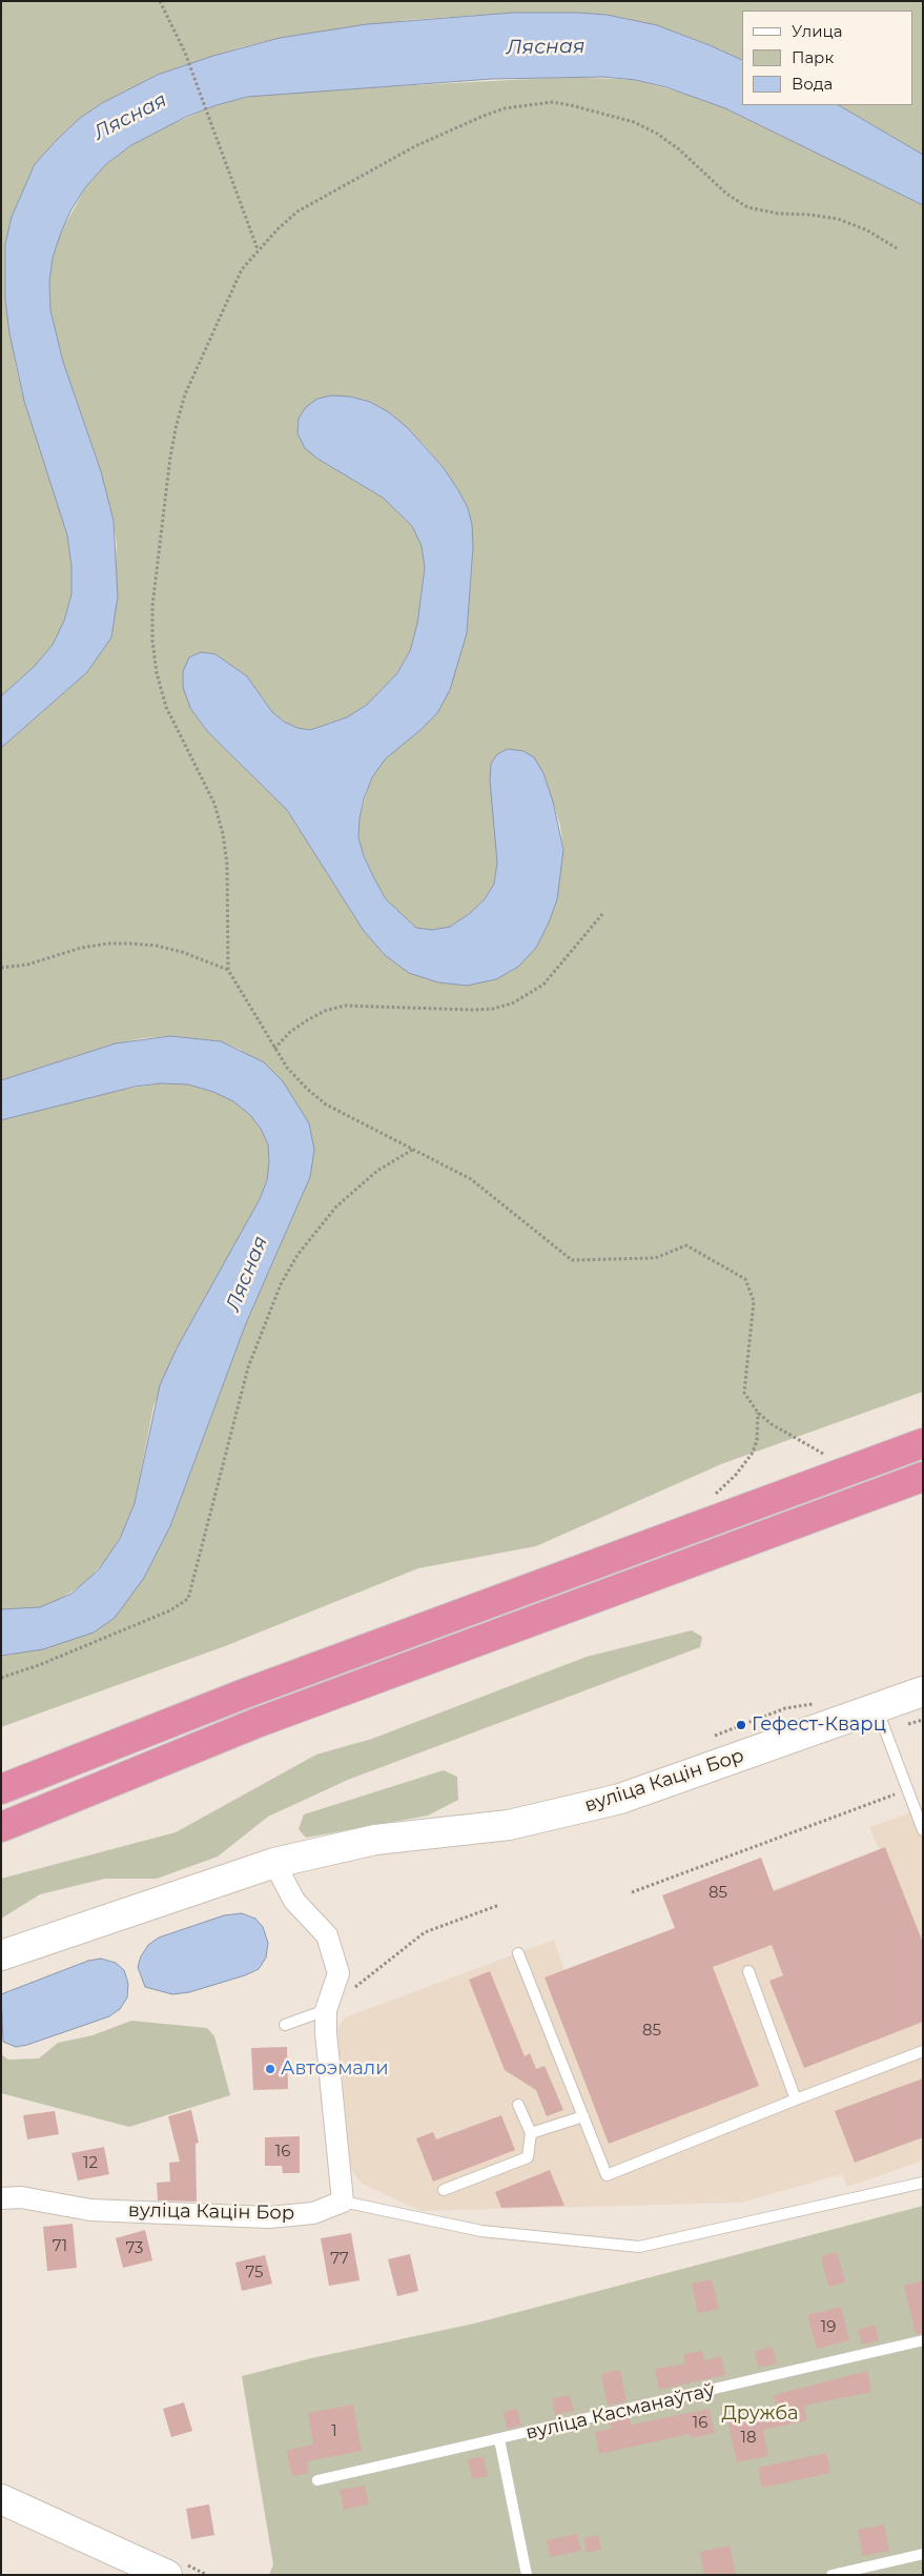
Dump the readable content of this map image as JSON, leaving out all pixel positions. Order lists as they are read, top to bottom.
{
  "streets": {
    "main road": ["вуліца Кацін Бор"],
    "lane": ["вуліца Касманаўтаў"]
  },
  "water": ["Лясная"],
  "parks": ["Дружба"],
  "places": ["Гефест-Кварц", "Автоэмали"],
  "house_numbers": [
    "85",
    "85",
    "16",
    "12",
    "71",
    "73",
    "77",
    "75",
    "19",
    "16",
    "1",
    "18"
  ],
  "legend": ["Улица", "Парк", "Вода"]
}
